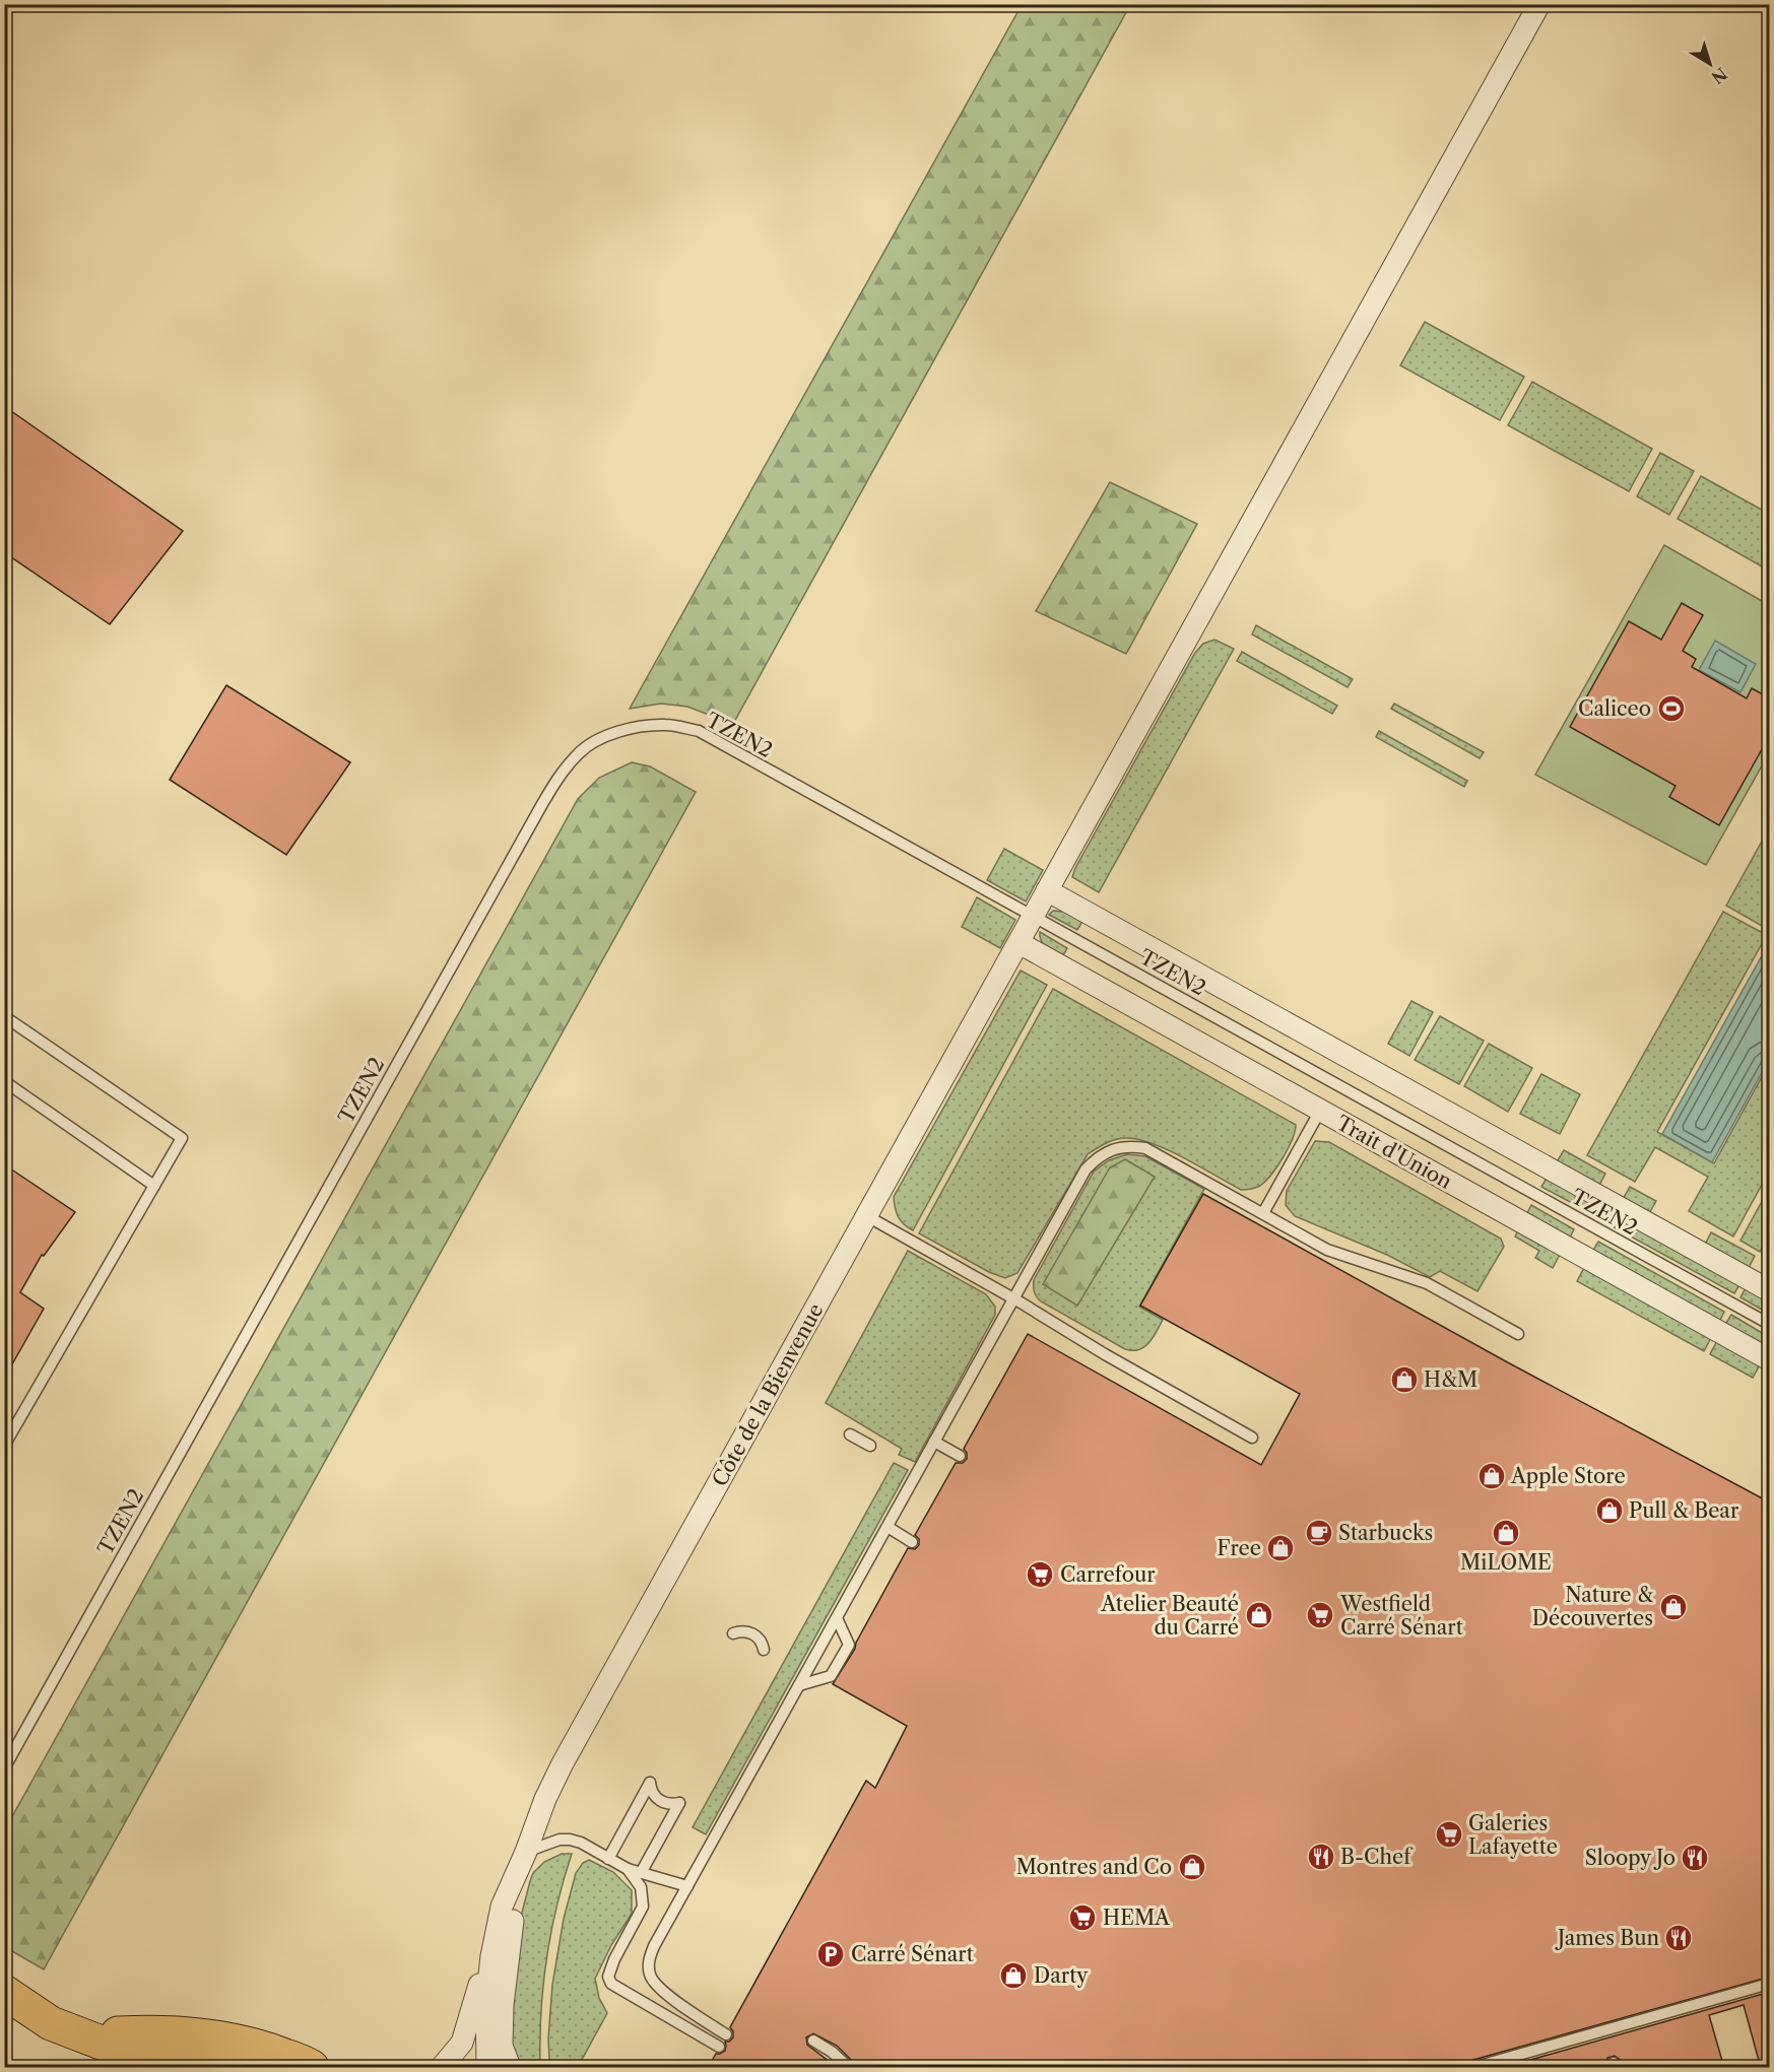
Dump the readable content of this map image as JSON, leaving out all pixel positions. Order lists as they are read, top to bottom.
{
  "streets": {
    "street": ["Trait d'Union", "Côte de la Bienvenue"],
    "lane": ["TZEN2"]
  },
  "crossings": [
    ["TZEN2", "Côte de la Bienvenue"],
    ["Trait d'Union", "Côte de la Bienvenue"]
  ],
  "places": {
    "sports": ["Caliceo"],
    "shop": [
      "H&M",
      "Apple Store",
      "Pull & Bear",
      "MiLOME",
      "Free",
      "Nature & Découvertes",
      "Atelier Beauté du Carré",
      "Montres and Co",
      "Darty"
    ],
    "cafe": ["Starbucks"],
    "supermarket": [
      "Carrefour",
      "Westfield Carré Sénart",
      "Galeries Lafayette",
      "HEMA"
    ],
    "restaurant": ["B-Chef", "Sloopy Jo", "James Bun"],
    "parking": ["Carré Sénart"]
  },
  "north": "bottom right"
}
